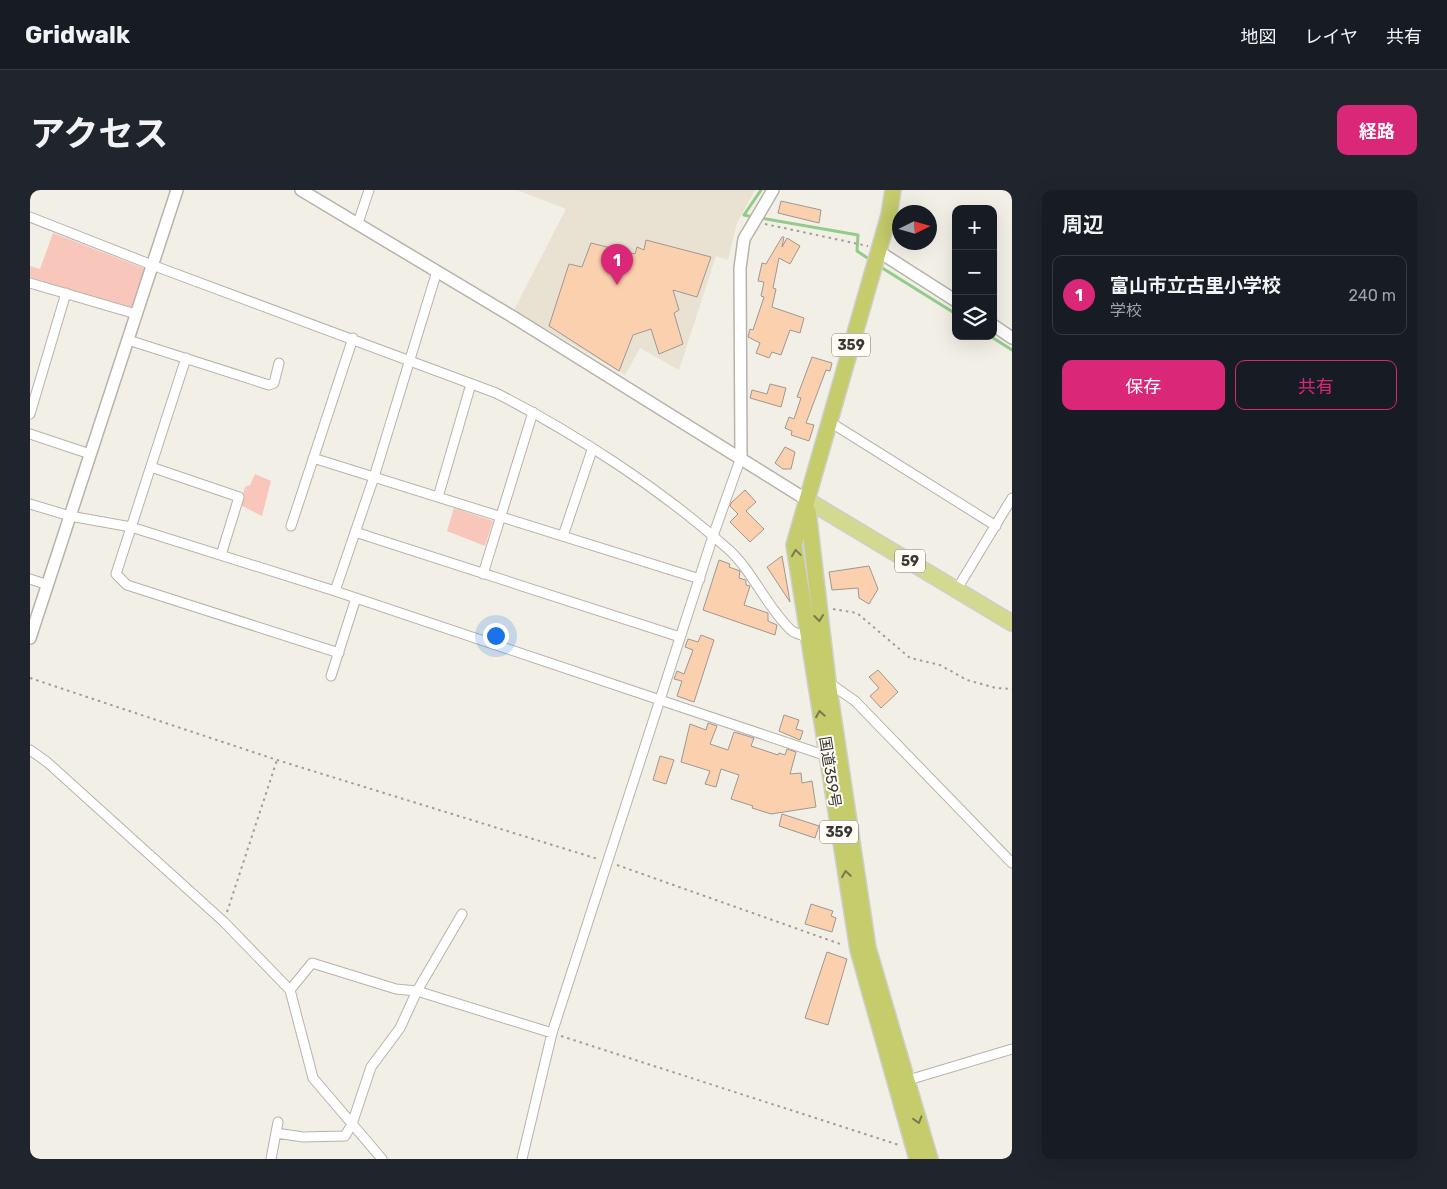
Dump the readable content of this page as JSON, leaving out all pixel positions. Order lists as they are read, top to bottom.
{
  "streets": {
    "highway": ["359", "国道359号"],
    "main road": ["59"]
  },
  "crossings": [
    ["59", "国道359号"]
  ],
  "north": "right",
  "page": {
    "header": "Gridwalk",
    "nav": ["地図", "レイヤ", "共有"],
    "title": "アクセス",
    "buttons": [
      "経路",
      ["保存", "共有"]
    ],
    "heading": "周辺",
    "map_buttons": ["+", "−"],
    "pins": "1",
    "list": [
      {
        "mark": "1",
        "name": "富山市立古里小学校",
        "note": "学校",
        "value": "240 m"
      }
    ]
  }
}
